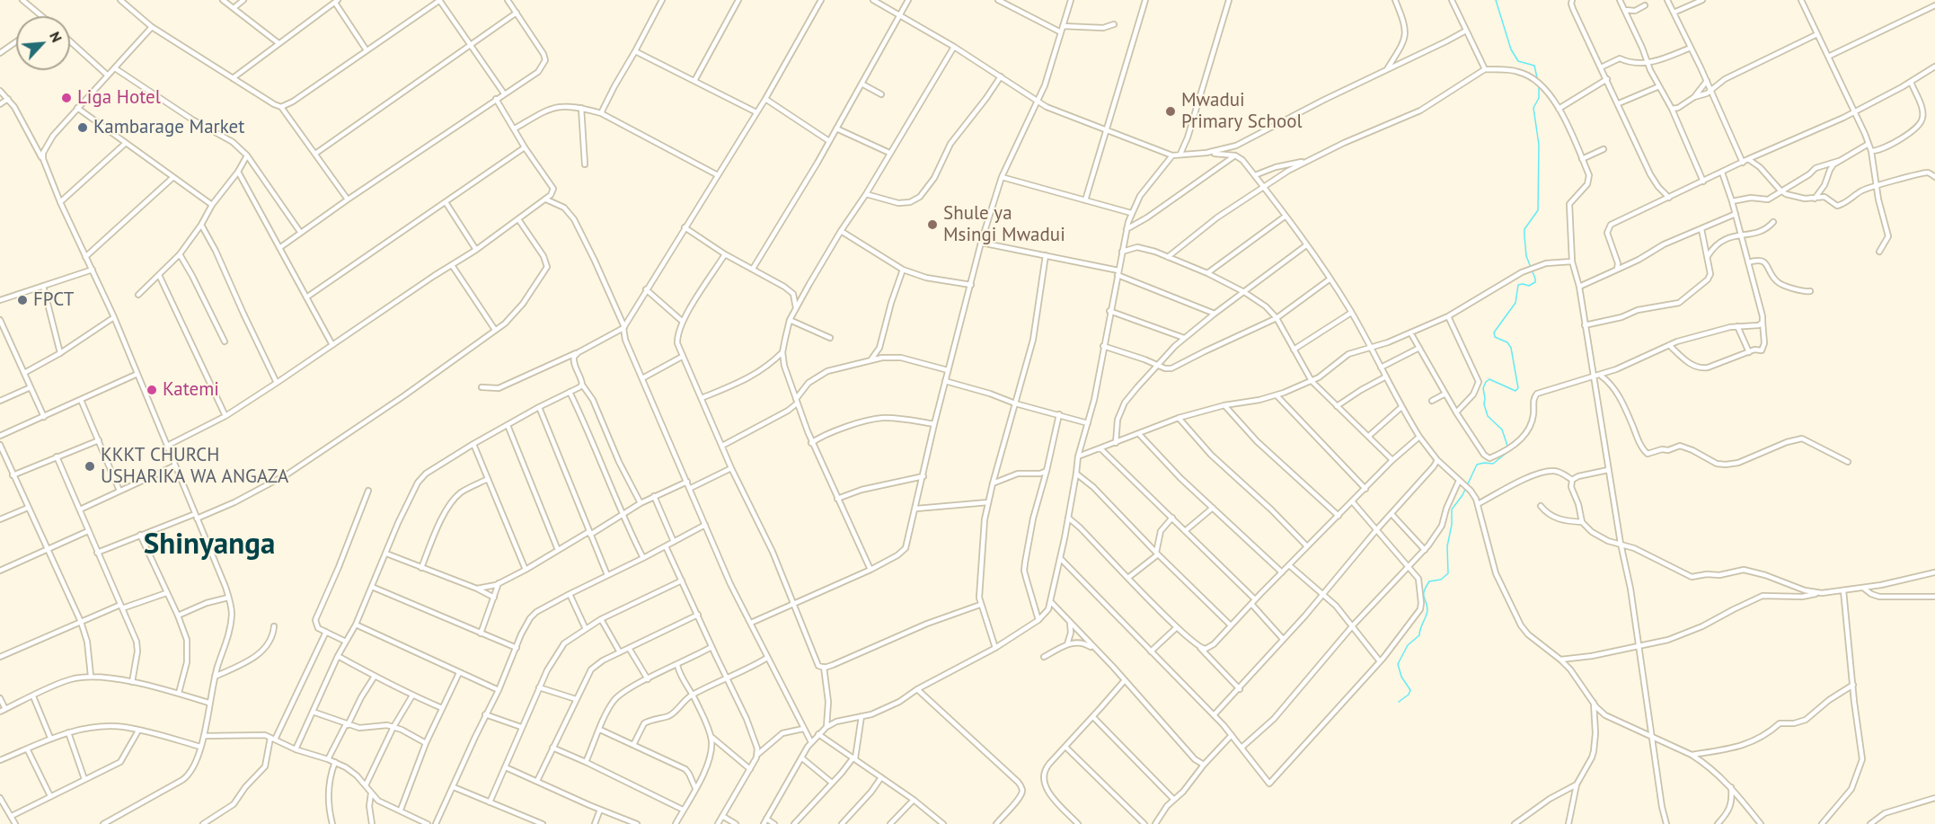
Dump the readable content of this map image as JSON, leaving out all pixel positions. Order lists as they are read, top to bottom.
{
  "districts": ["Shinyanga"],
  "places": [
    "Liga Hotel",
    "Mwadui Primary School",
    "Kambarage Market",
    "Shule ya Msingi Mwadui",
    "FPCT",
    "Katemi",
    "KKKT CHURCH USHARIKA WA ANGAZA"
  ],
  "north": "top right"
}
